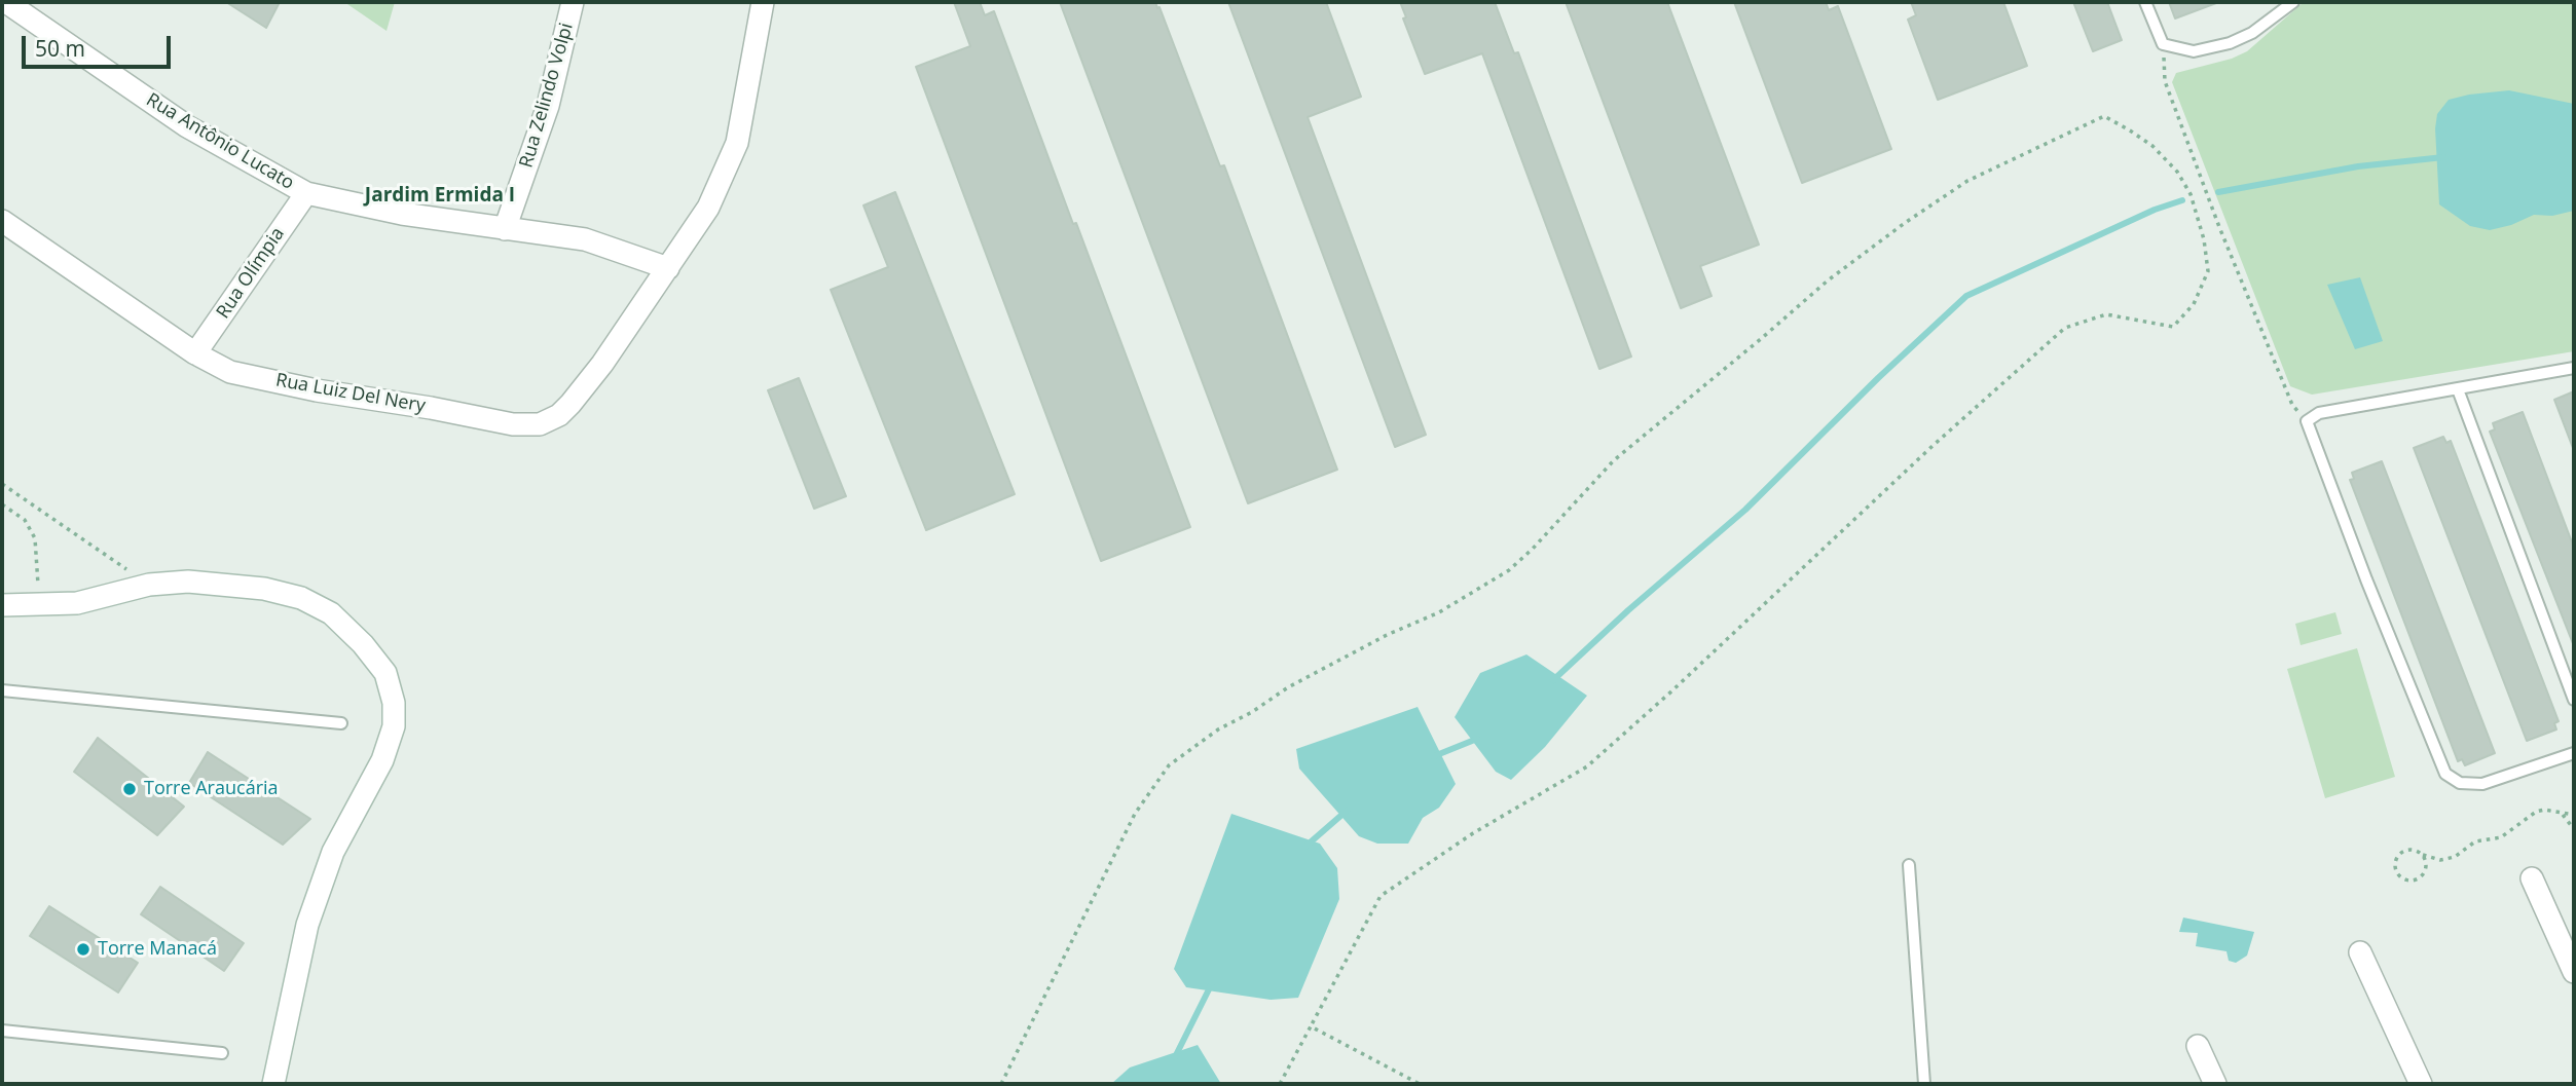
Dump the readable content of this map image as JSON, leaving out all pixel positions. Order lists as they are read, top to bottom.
{
  "streets": {
    "street": [
      "Rua Zelindo Volpi",
      "Rua Antônio Lucato",
      "Rua Olímpia",
      "Rua Luiz Del Nery"
    ]
  },
  "crossings": [
    ["Rua Zelindo Volpi", "Rua Antônio Lucato"],
    ["Rua Antônio Lucato", "Rua Olímpia"],
    ["Rua Antônio Lucato", "Rua Luiz Del Nery"],
    ["Rua Olímpia", "Rua Luiz Del Nery"]
  ],
  "districts": ["Jardim Ermida I"],
  "places": ["Torre Araucária", "Torre Manacá"],
  "scale_bar": "50 m"
}
